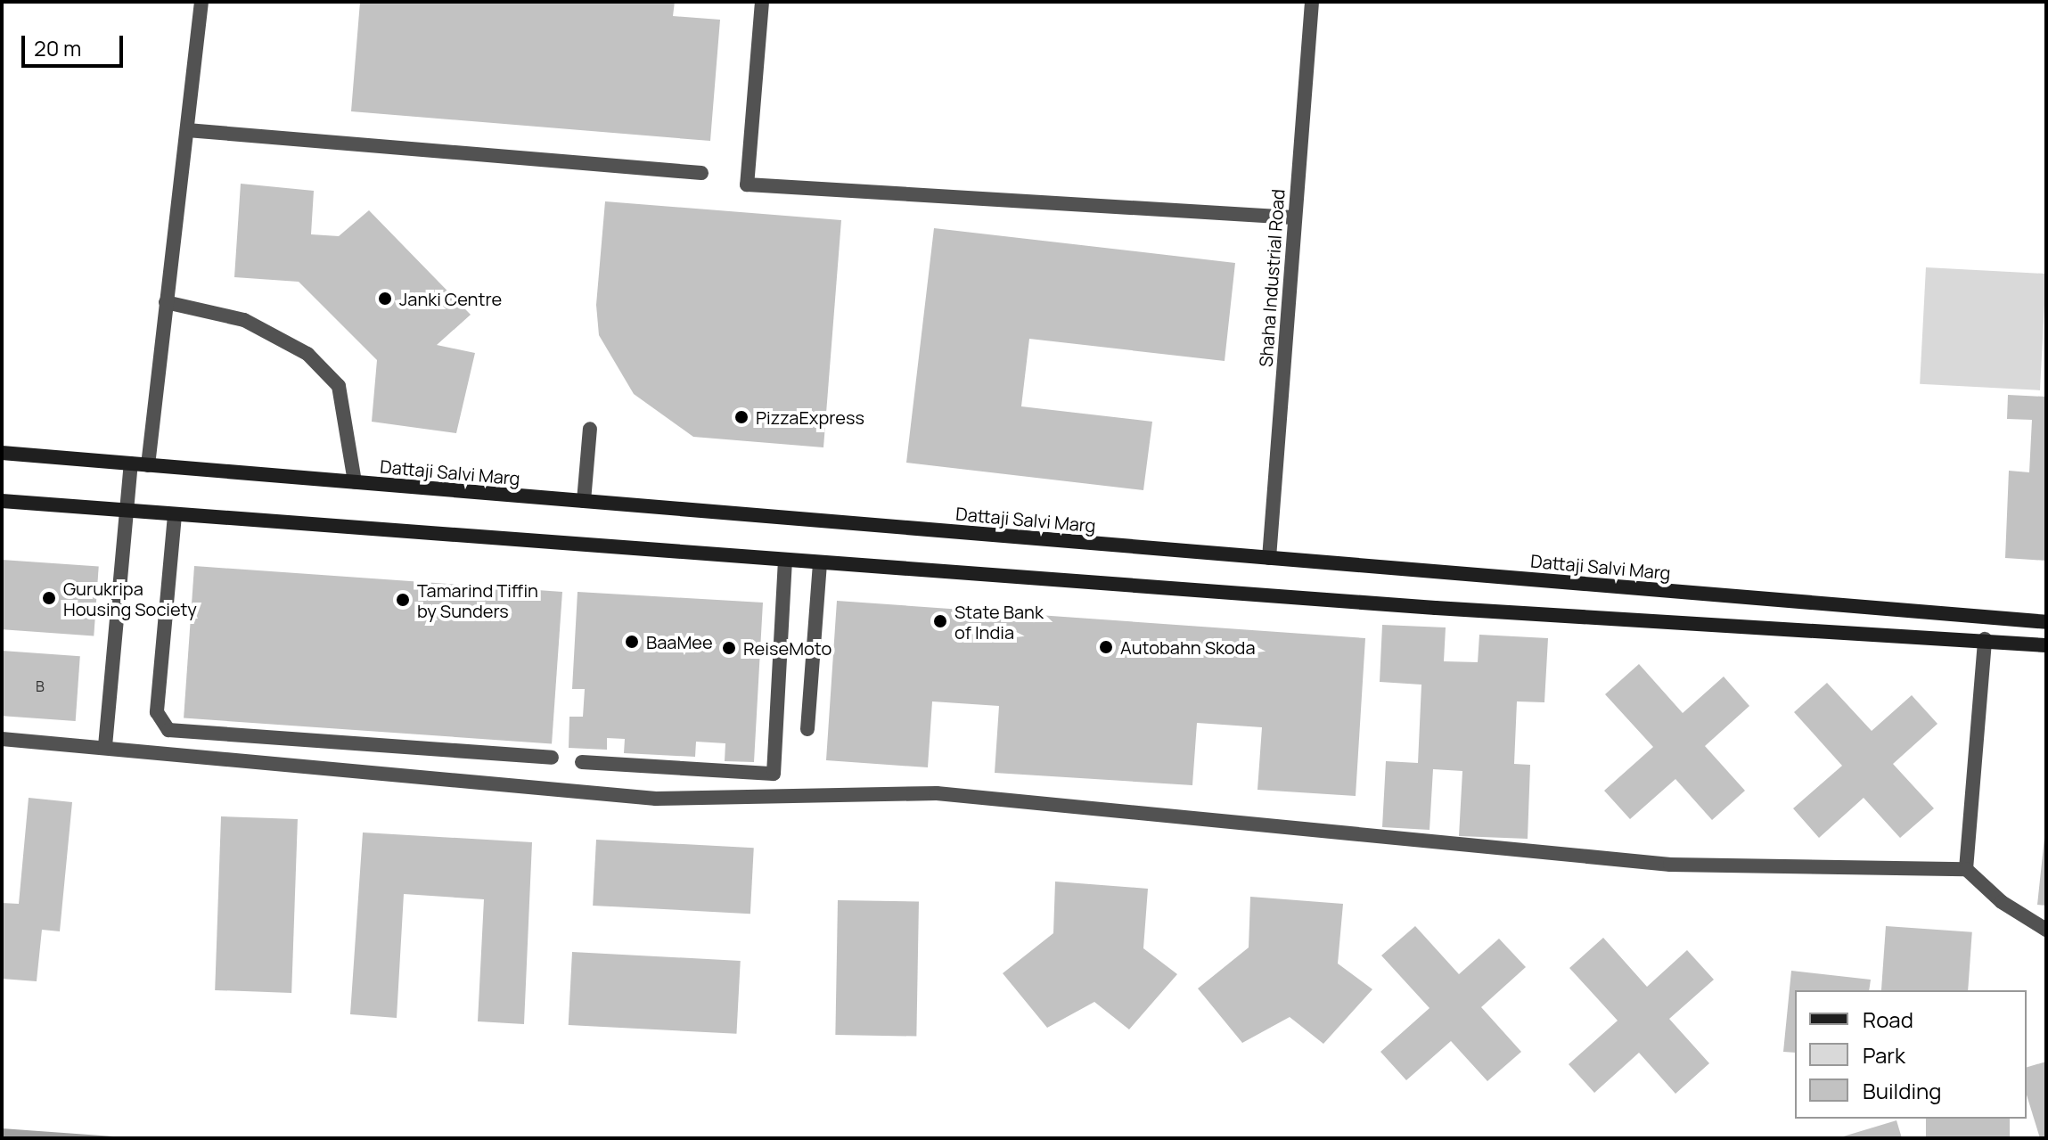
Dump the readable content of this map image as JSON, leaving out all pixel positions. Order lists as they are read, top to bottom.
{
  "streets": {
    "street": ["Shaha Industrial Road", "Dattaji Salvi Marg"]
  },
  "crossings": [
    ["Shaha Industrial Road", "Dattaji Salvi Marg"]
  ],
  "places": [
    "Janki Centre",
    "PizzaExpress",
    "Gurukripa Housing Society",
    "Tamarind Tiffin by Sunders",
    "State Bank of India",
    "BaaMee",
    "Autobahn Skoda",
    "ReiseMoto"
  ],
  "house_numbers": ["B"],
  "legend": ["Road", "Park", "Building"],
  "scale_bar": "20 m"
}
